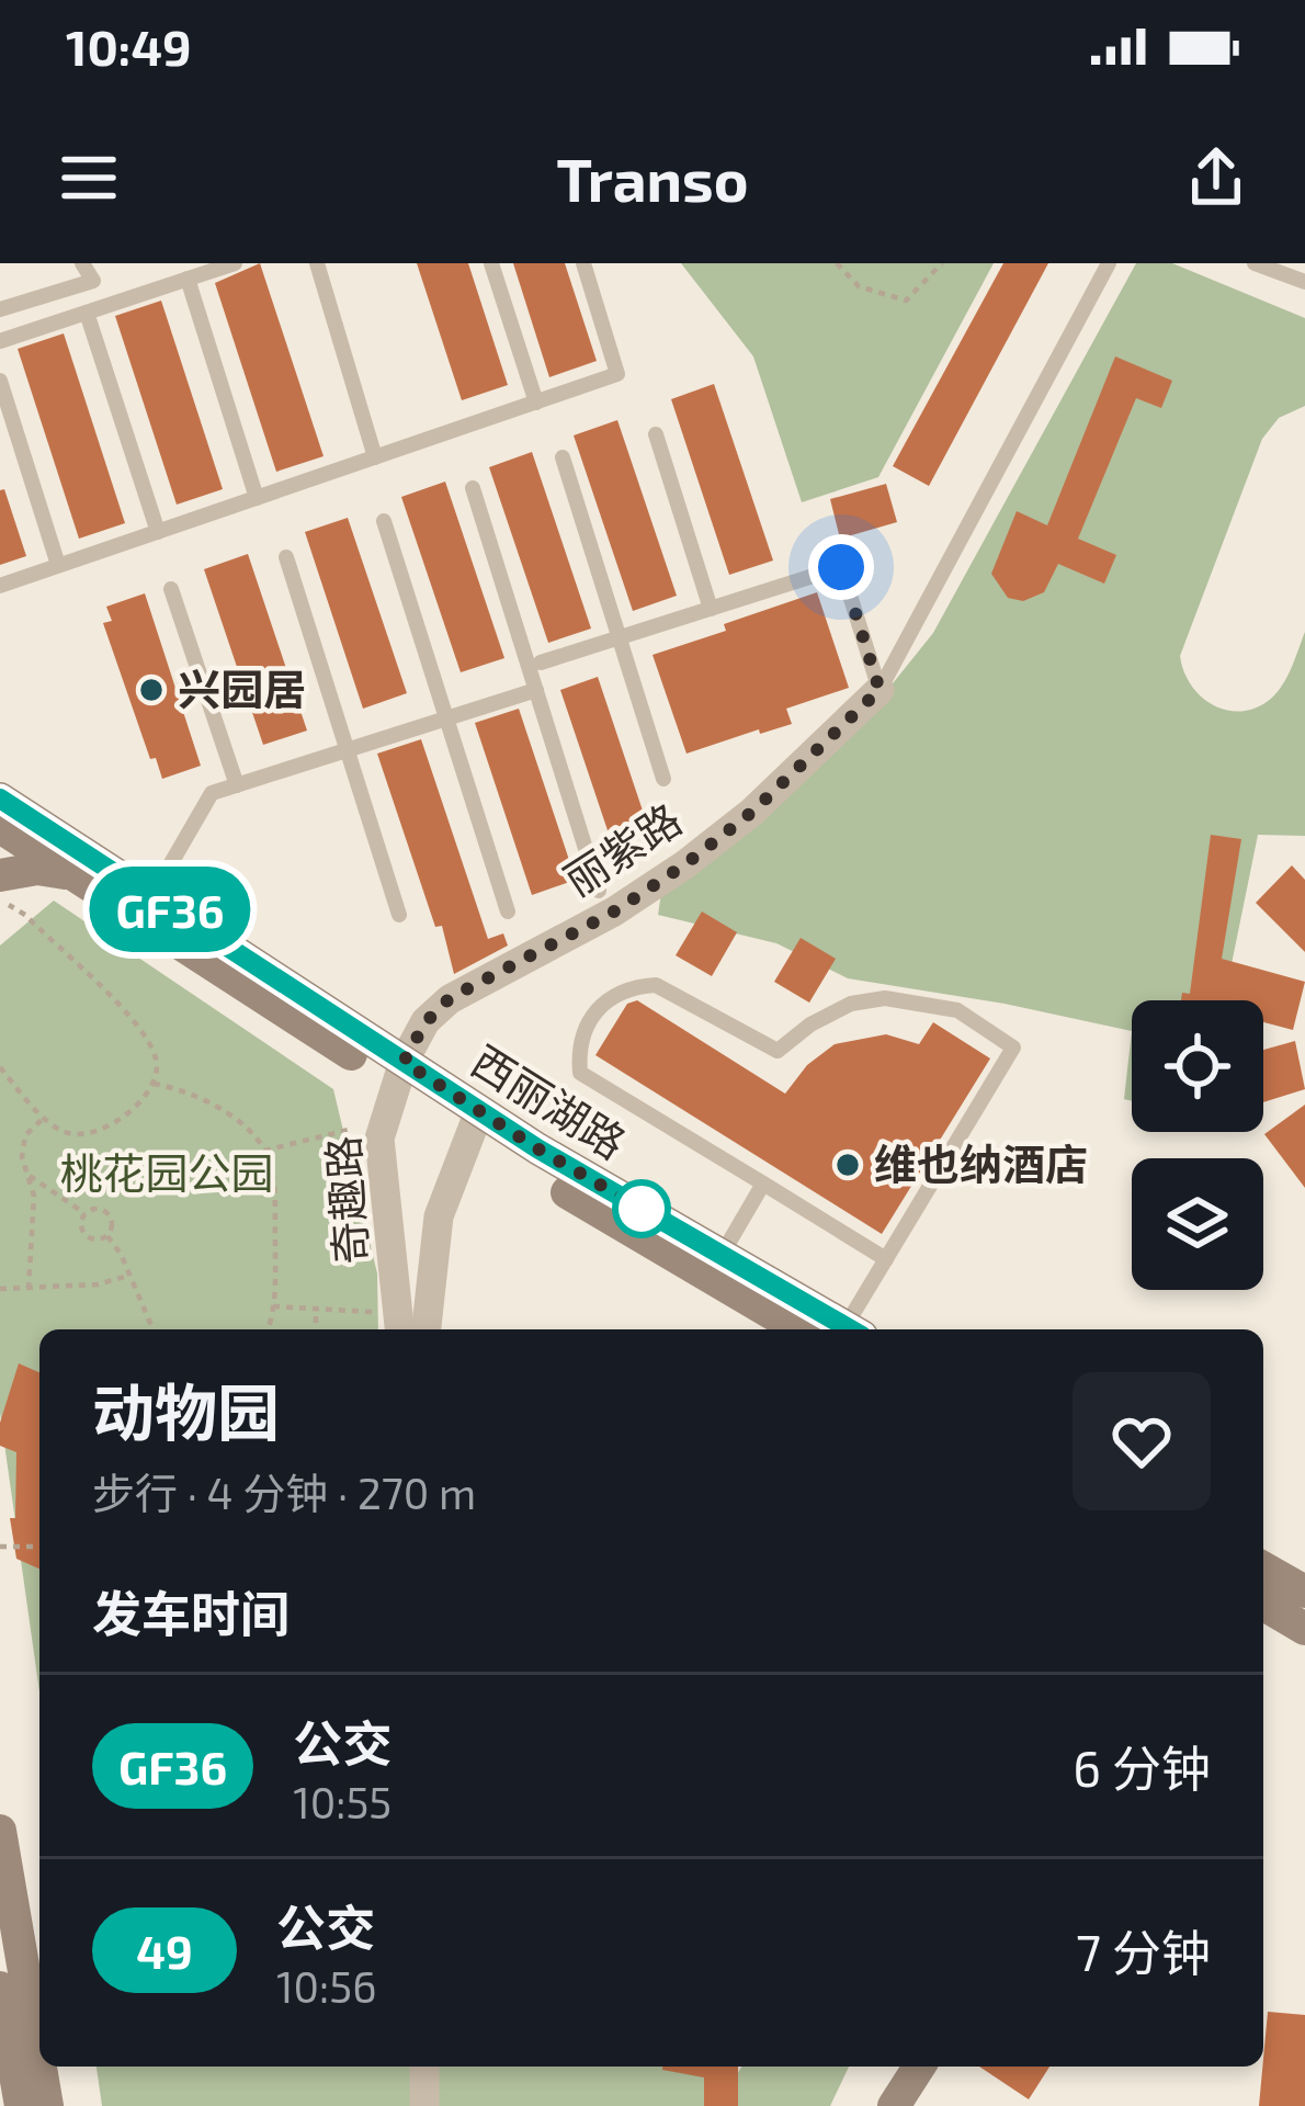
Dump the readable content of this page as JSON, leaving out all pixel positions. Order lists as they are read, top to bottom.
{
  "streets": {
    "street": ["丽紫路", "西丽湖路", "奇趣路"]
  },
  "crossings": [
    ["丽紫路", "西丽湖路"],
    ["丽紫路", "奇趣路"],
    ["西丽湖路", "奇趣路"]
  ],
  "parks": ["桃花园公园"],
  "places": ["兴园居", "维也纳酒店"],
  "lines": ["bus line GF36"],
  "page": {
    "status": "10:49",
    "header": "Transo",
    "on_map": "GF36",
    "heading": [
      ["动物园", "步行 · 4 分钟 · 270 m"],
      "发车时间"
    ],
    "list": [
      {
        "mark": "GF36",
        "name": "公交",
        "note": "10:55",
        "value": "6 分钟"
      },
      {
        "mark": "49",
        "name": "公交",
        "note": "10:56",
        "value": "7 分钟"
      }
    ]
  }
}
